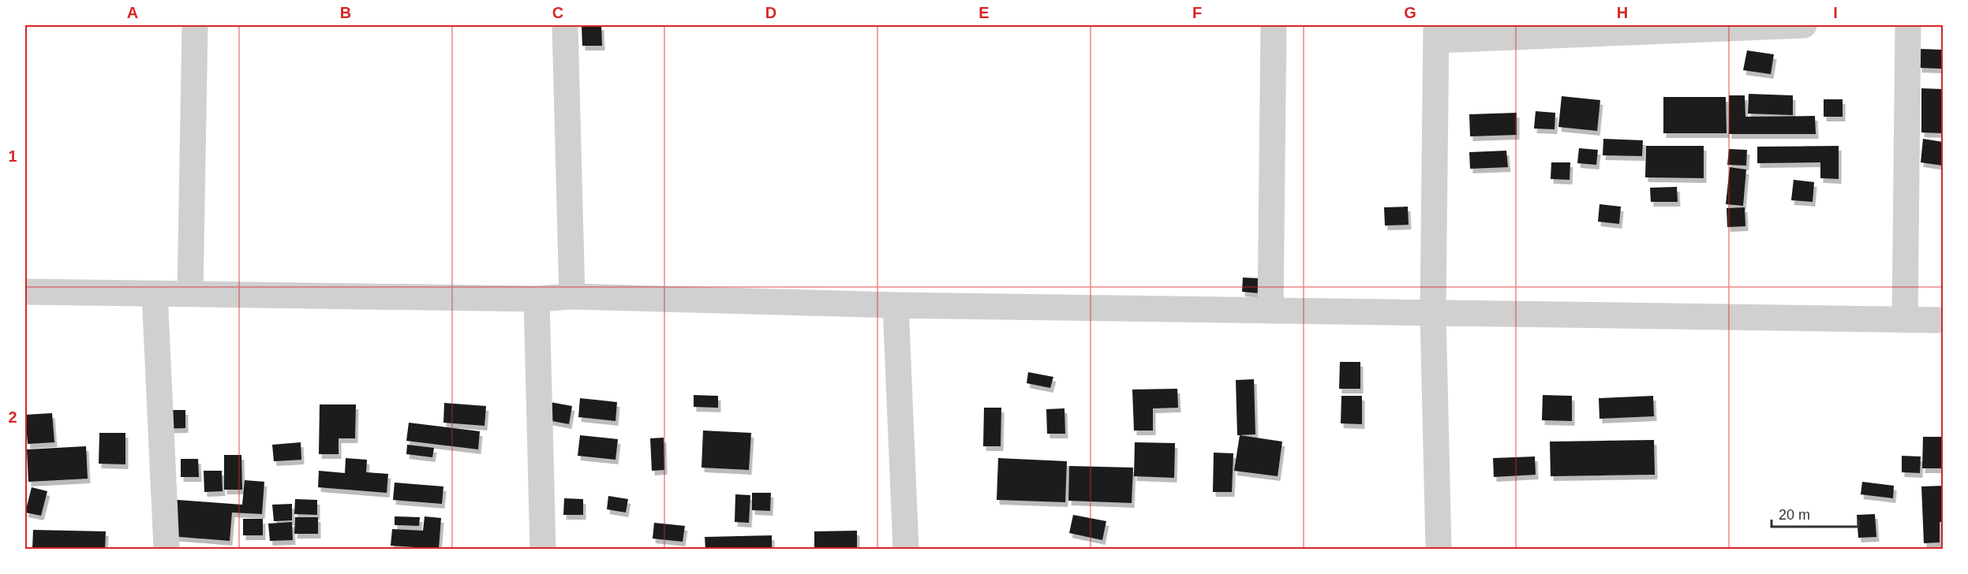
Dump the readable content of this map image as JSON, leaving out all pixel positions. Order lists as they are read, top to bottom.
{
  "scale_bar": "20 m",
  "grid": {
    "columns": [
      "A",
      "B",
      "C",
      "D",
      "E",
      "F",
      "G",
      "H",
      "I"
    ],
    "rows": ["1", "2"]
  }
}
